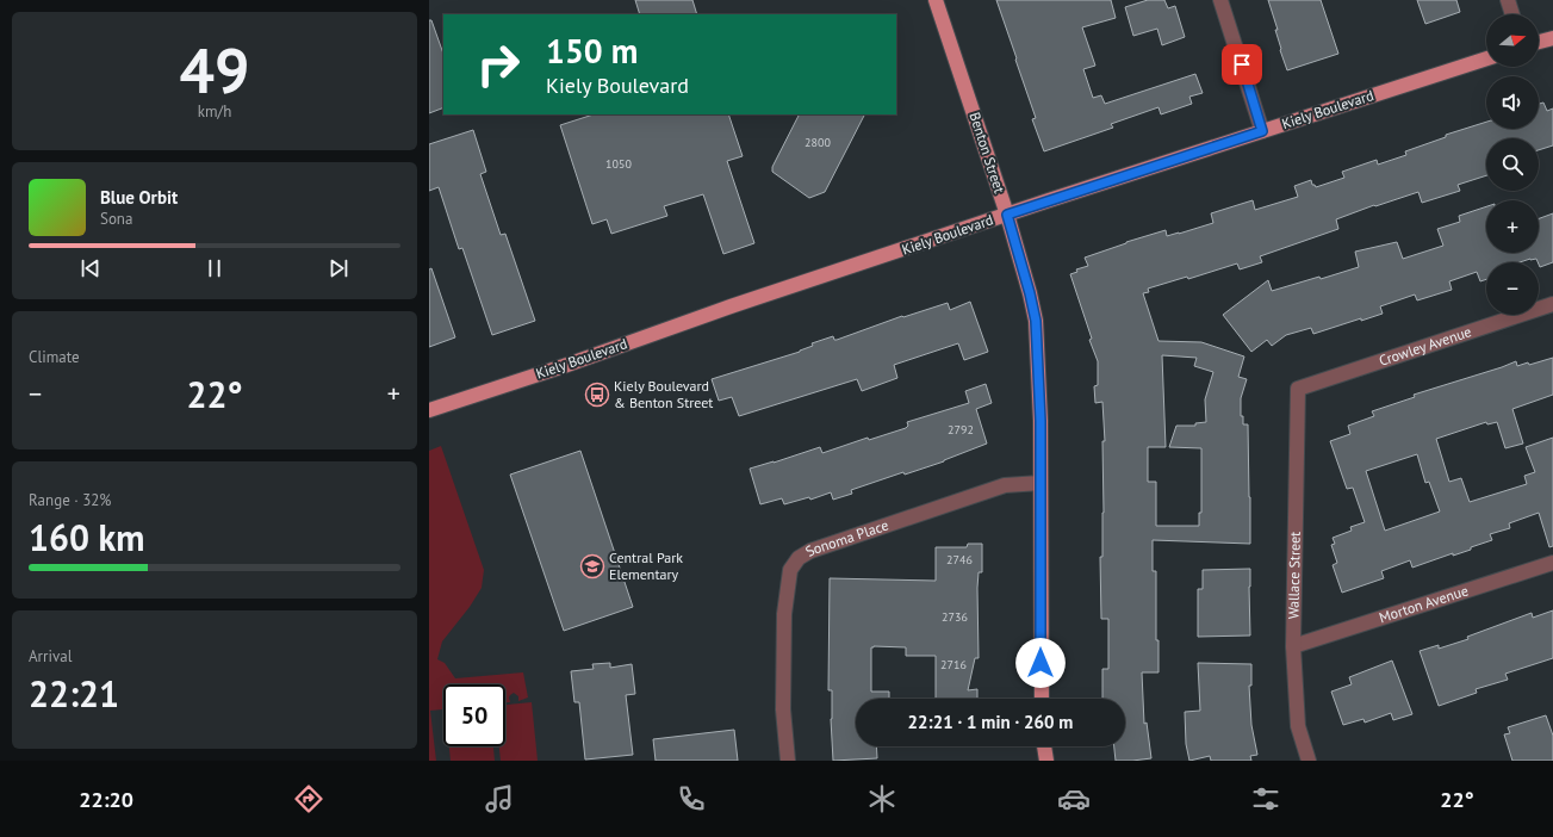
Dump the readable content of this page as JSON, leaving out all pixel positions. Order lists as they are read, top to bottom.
{
  "streets": {
    "main road": ["Kiely Boulevard", "Benton Street"],
    "street": [
      "Crowley Avenue",
      "Sonoma Place",
      "Wallace Street",
      "Morton Avenue"
    ]
  },
  "crossings": [
    ["Kiely Boulevard", "Benton Street"],
    ["Benton Street", "Sonoma Place"],
    ["Crowley Avenue", "Wallace Street"],
    ["Wallace Street", "Morton Avenue"]
  ],
  "places": {
    "bus stop": ["Kiely Boulevard & Benton Street"],
    "school or university": ["Central Park Elementary"]
  },
  "house_numbers": [
    "2800",
    "1050",
    "2792",
    "2746",
    "2736",
    "2716"
  ],
  "north": "right",
  "page": {
    "tile": [
      ["49", "km/h"],
      "Climate",
      ["Range · 32%", "160 km"],
      ["Arrival", "22:21"]
    ],
    "map_buttons": ["+", "−"],
    "turn": ["150 m", "Kiely Boulevard"],
    "song": ["Blue Orbit", "Sona"],
    "heat": ["−", "22°", "+"],
    "limit": "50",
    "trip": "22:21 · 1 min · 260 m",
    "tabs": ["22:20", "22°"]
  }
}
